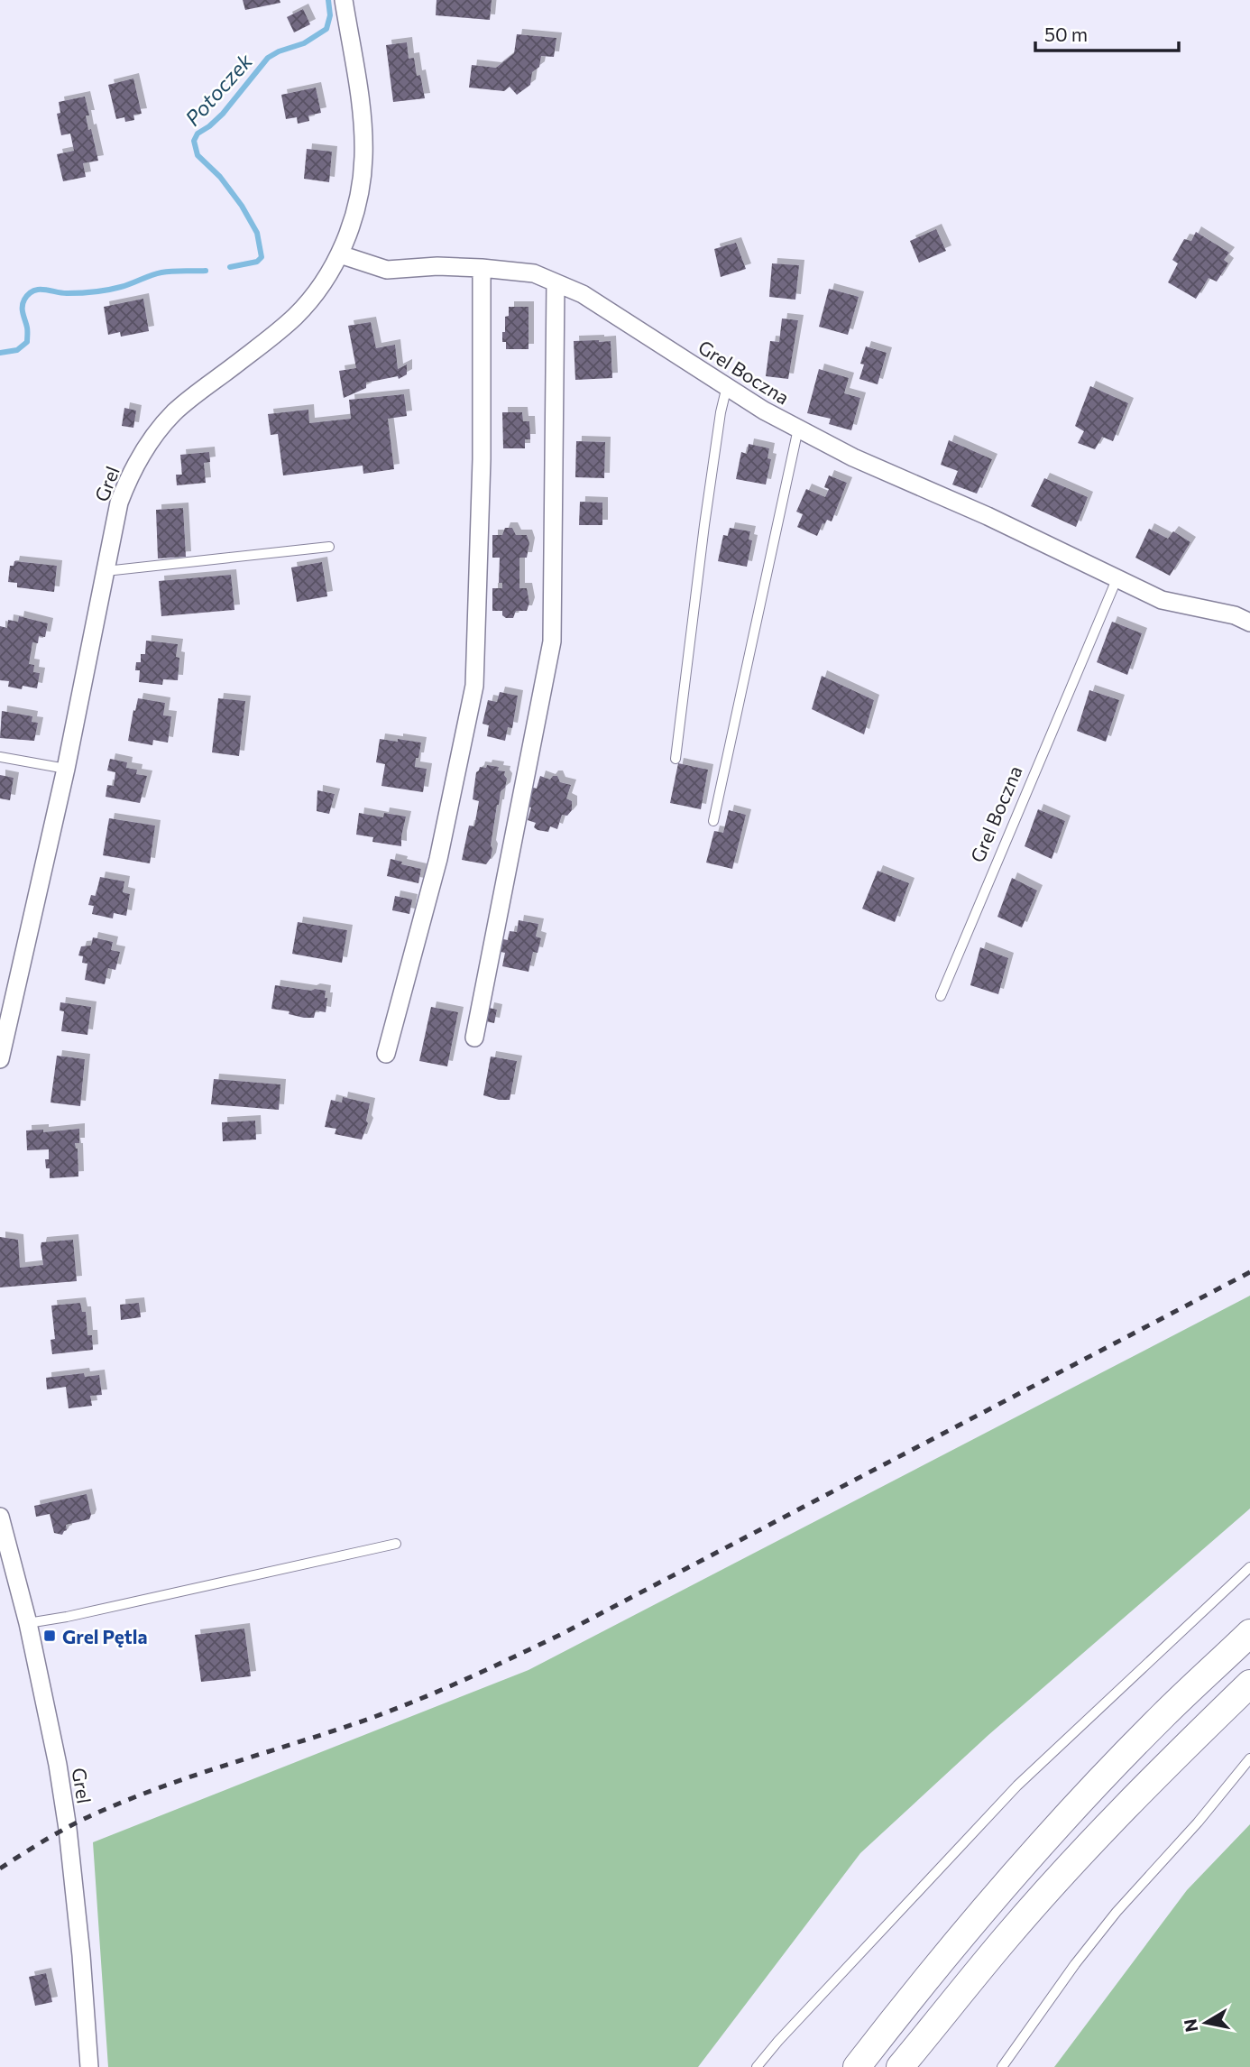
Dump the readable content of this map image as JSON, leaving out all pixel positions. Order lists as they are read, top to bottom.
{
  "streets": {
    "street": ["Grel Boczna", "Grel"]
  },
  "crossings": [
    ["Grel Boczna", "Grel"]
  ],
  "water": ["Potoczek"],
  "places": {
    "transit": ["Grel Pętla"]
  },
  "scale_bar": "50 m",
  "north": "left"
}
